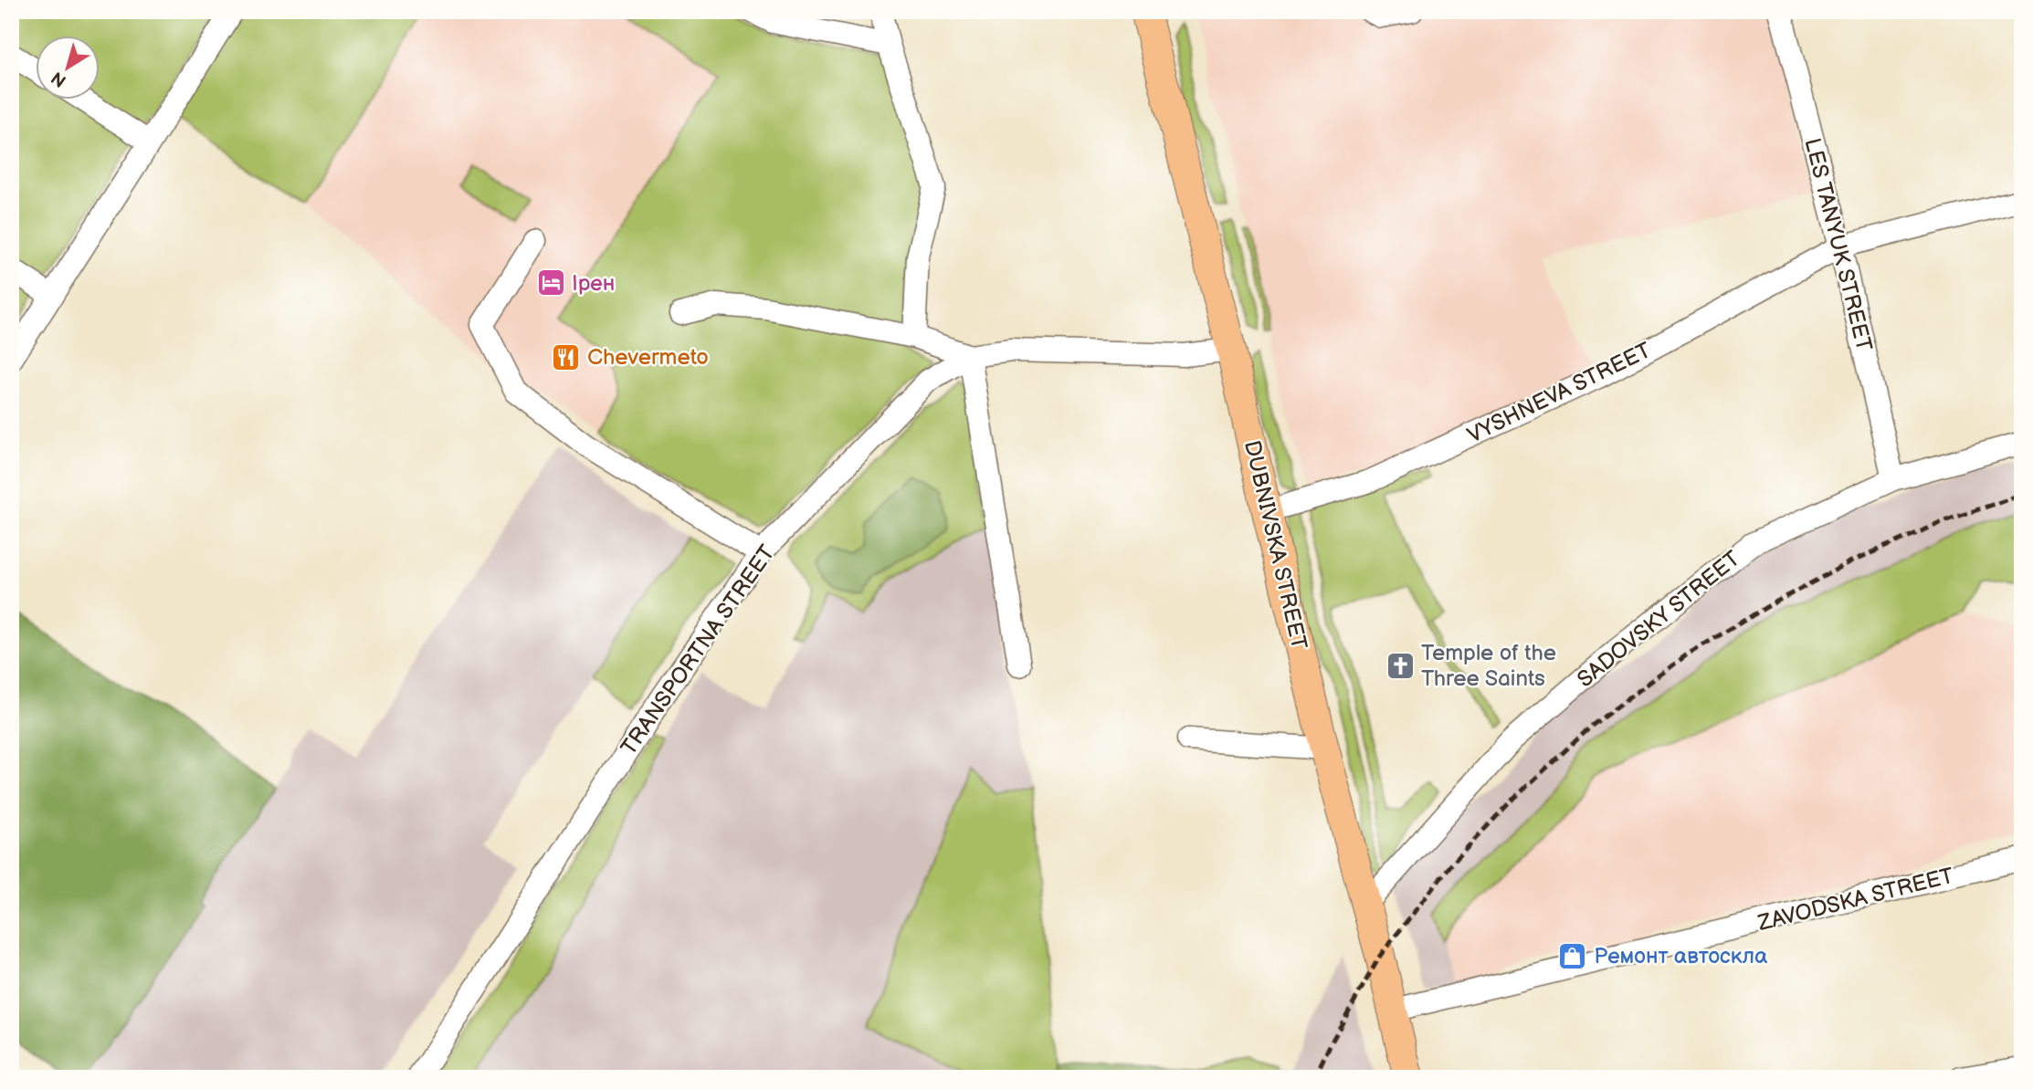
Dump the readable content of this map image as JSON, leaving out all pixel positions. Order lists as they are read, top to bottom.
{
  "streets": {
    "main road": ["DUBNIVSKA STREET"],
    "street": [
      "LES TANYUK STREET",
      "VYSHNEVA STREET",
      "SADOVSKY STREET",
      "TRANSPORTNA STREET",
      "ZAVODSKA STREET"
    ]
  },
  "crossings": [
    ["LES TANYUK STREET", "VYSHNEVA STREET"],
    ["LES TANYUK STREET", "SADOVSKY STREET"],
    ["VYSHNEVA STREET", "DUBNIVSKA STREET"],
    ["DUBNIVSKA STREET", "SADOVSKY STREET"],
    ["DUBNIVSKA STREET", "TRANSPORTNA STREET"],
    ["DUBNIVSKA STREET", "ZAVODSKA STREET"]
  ],
  "places": {
    "hotel": ["Ірен"],
    "restaurant": ["Chevermeto"],
    "church": ["Temple of the Three Saints"],
    "shop": ["Ремонт автоскла"]
  },
  "north": "bottom left"
}
